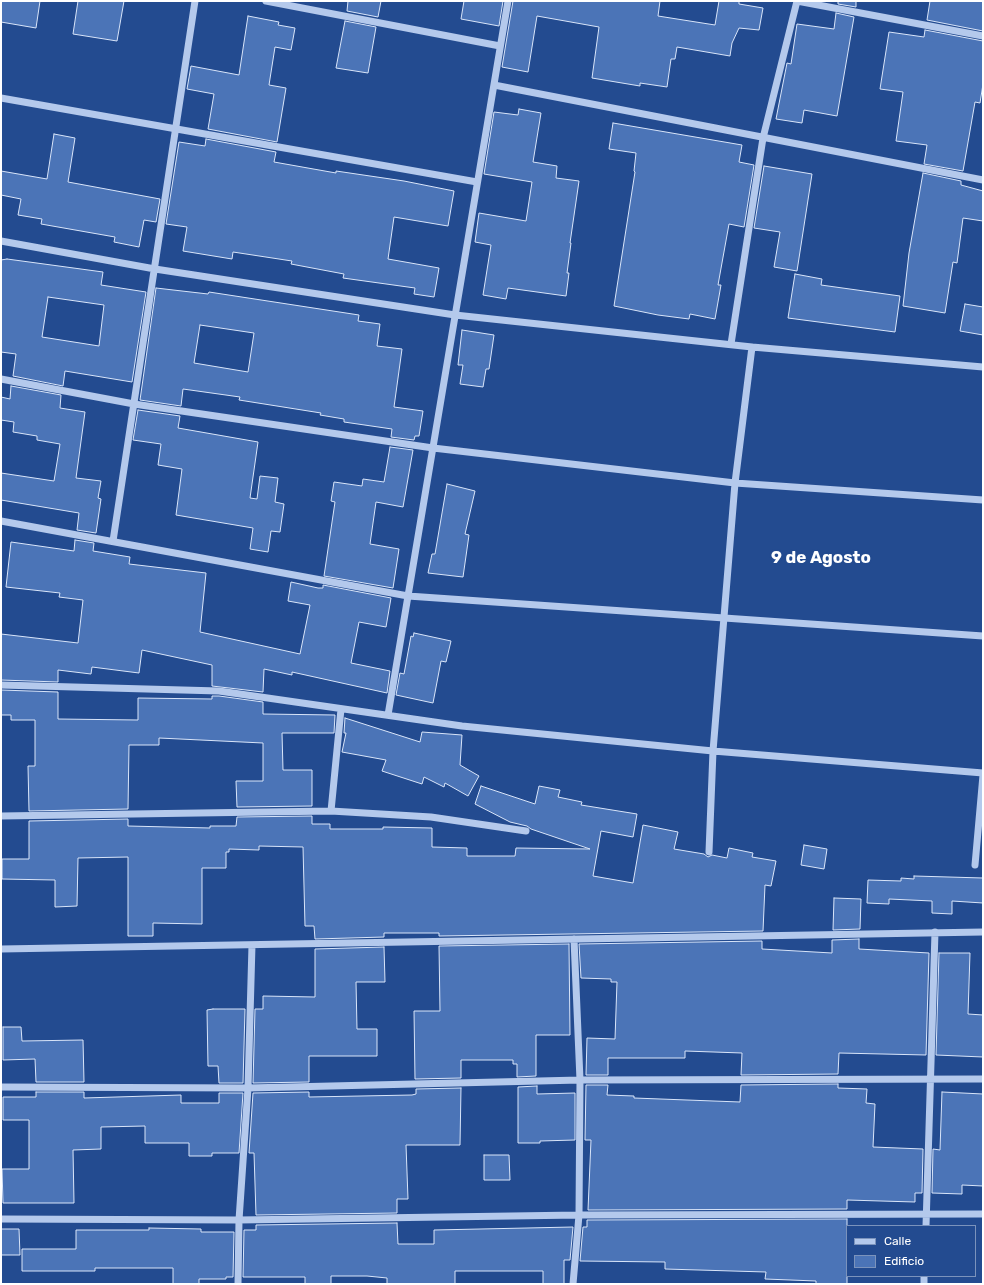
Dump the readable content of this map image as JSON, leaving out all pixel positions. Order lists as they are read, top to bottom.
{
  "districts": ["9 de Agosto"],
  "legend": ["Calle", "Edificio"]
}
